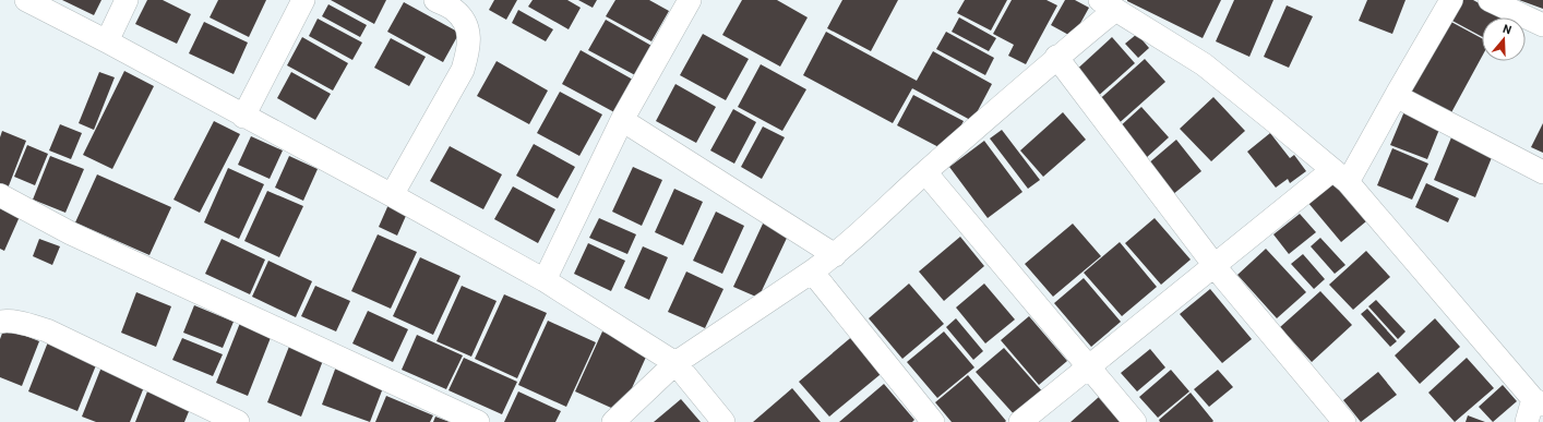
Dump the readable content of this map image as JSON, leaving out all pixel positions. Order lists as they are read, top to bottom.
{
  "north": "top"
}
